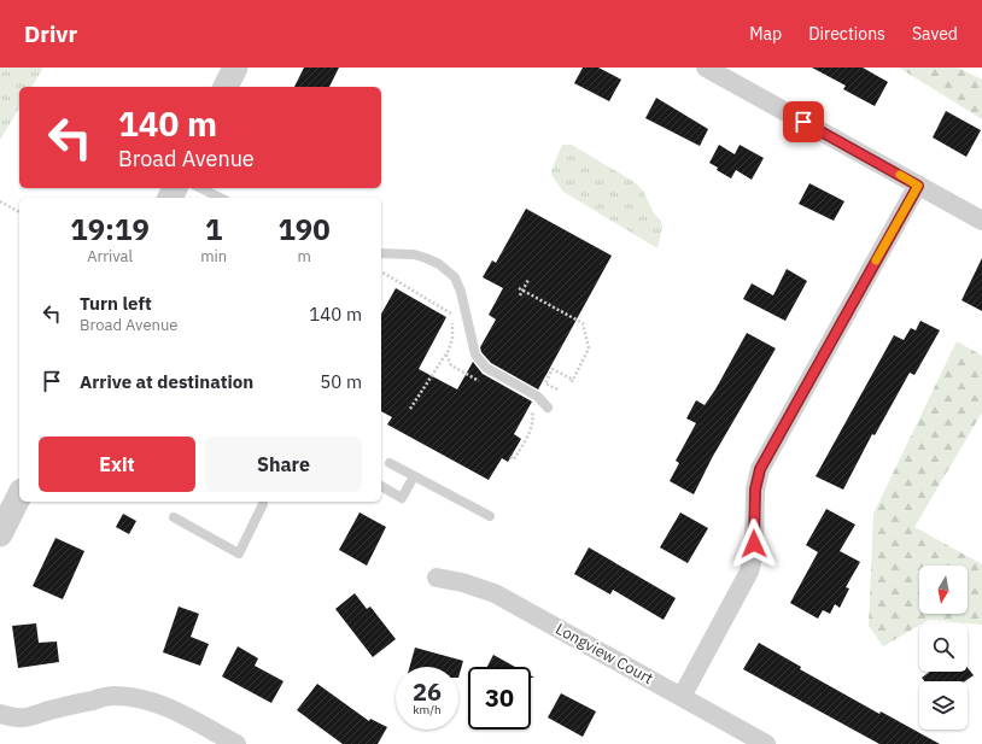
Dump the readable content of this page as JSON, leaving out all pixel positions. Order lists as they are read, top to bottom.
{
  "streets": {
    "street": ["Longview Court"]
  },
  "north": "bottom",
  "page": {
    "header": "Drivr",
    "nav": ["Map", "Directions", "Saved"],
    "turn": ["140 m", "Broad Avenue"],
    "eta": [
      "19:19",
      "Arrival",
      "1",
      "min",
      "190",
      "m"
    ],
    "list": [
      {
        "name": "Turn left",
        "note": "Broad Avenue",
        "value": "140 m"
      },
      {
        "name": "Arrive at destination",
        "value": "50 m"
      }
    ],
    "buttons": ["Exit", "Share"],
    "speed": "26 km/h",
    "limit": "30"
  }
}
